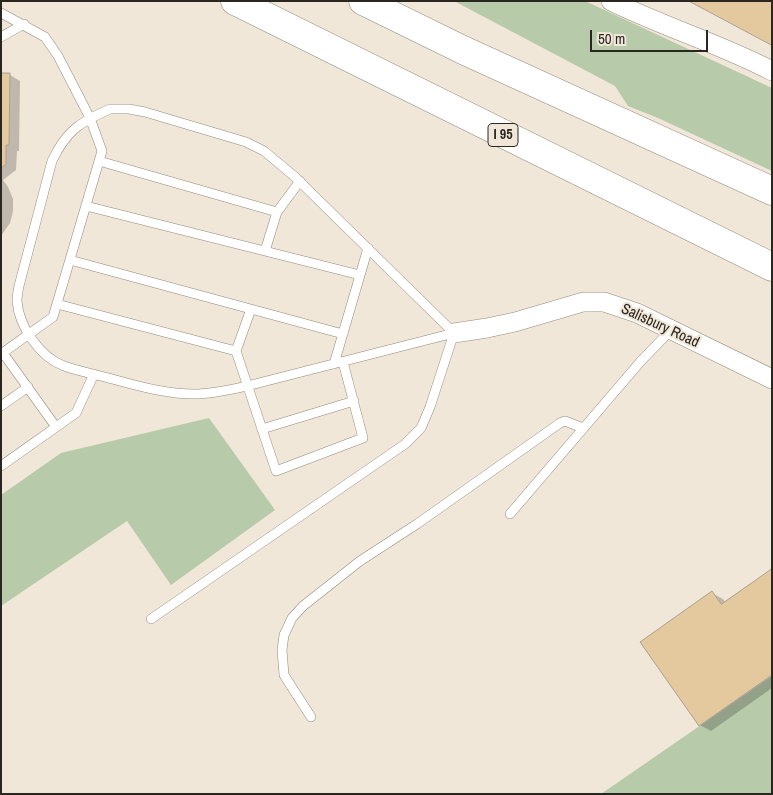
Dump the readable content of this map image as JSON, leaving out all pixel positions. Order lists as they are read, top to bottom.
{
  "streets": {
    "highway": ["I 95"],
    "street": ["Salisbury Road"]
  },
  "scale_bar": "50 m"
}
